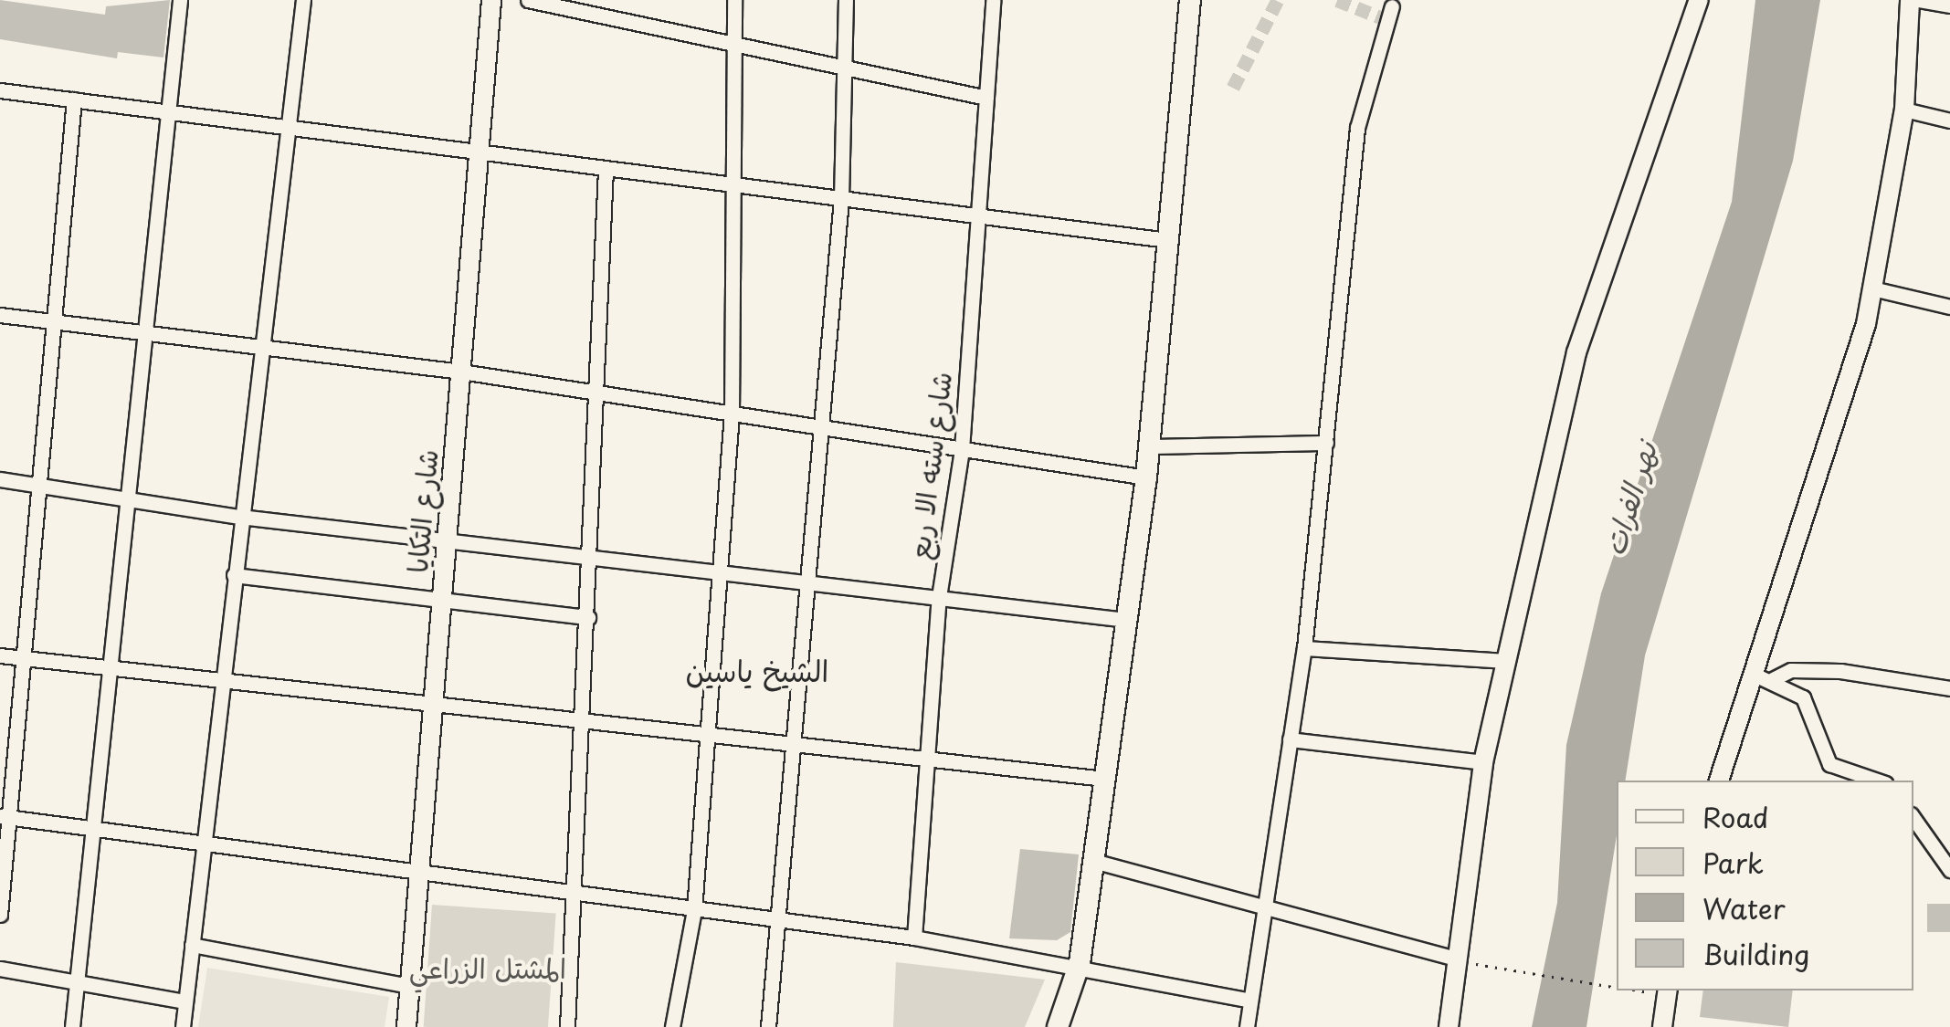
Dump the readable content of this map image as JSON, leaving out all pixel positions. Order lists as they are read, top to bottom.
{
  "streets": {
    "street": ["شارع سته الا ربع", "شارع التكايا"]
  },
  "districts": ["الشيخ ياسين"],
  "water": ["نهر الفرات"],
  "parks": ["المشتل الزراعي"],
  "legend": [
    "Road",
    "Park",
    "Water",
    "Building"
  ]
}
